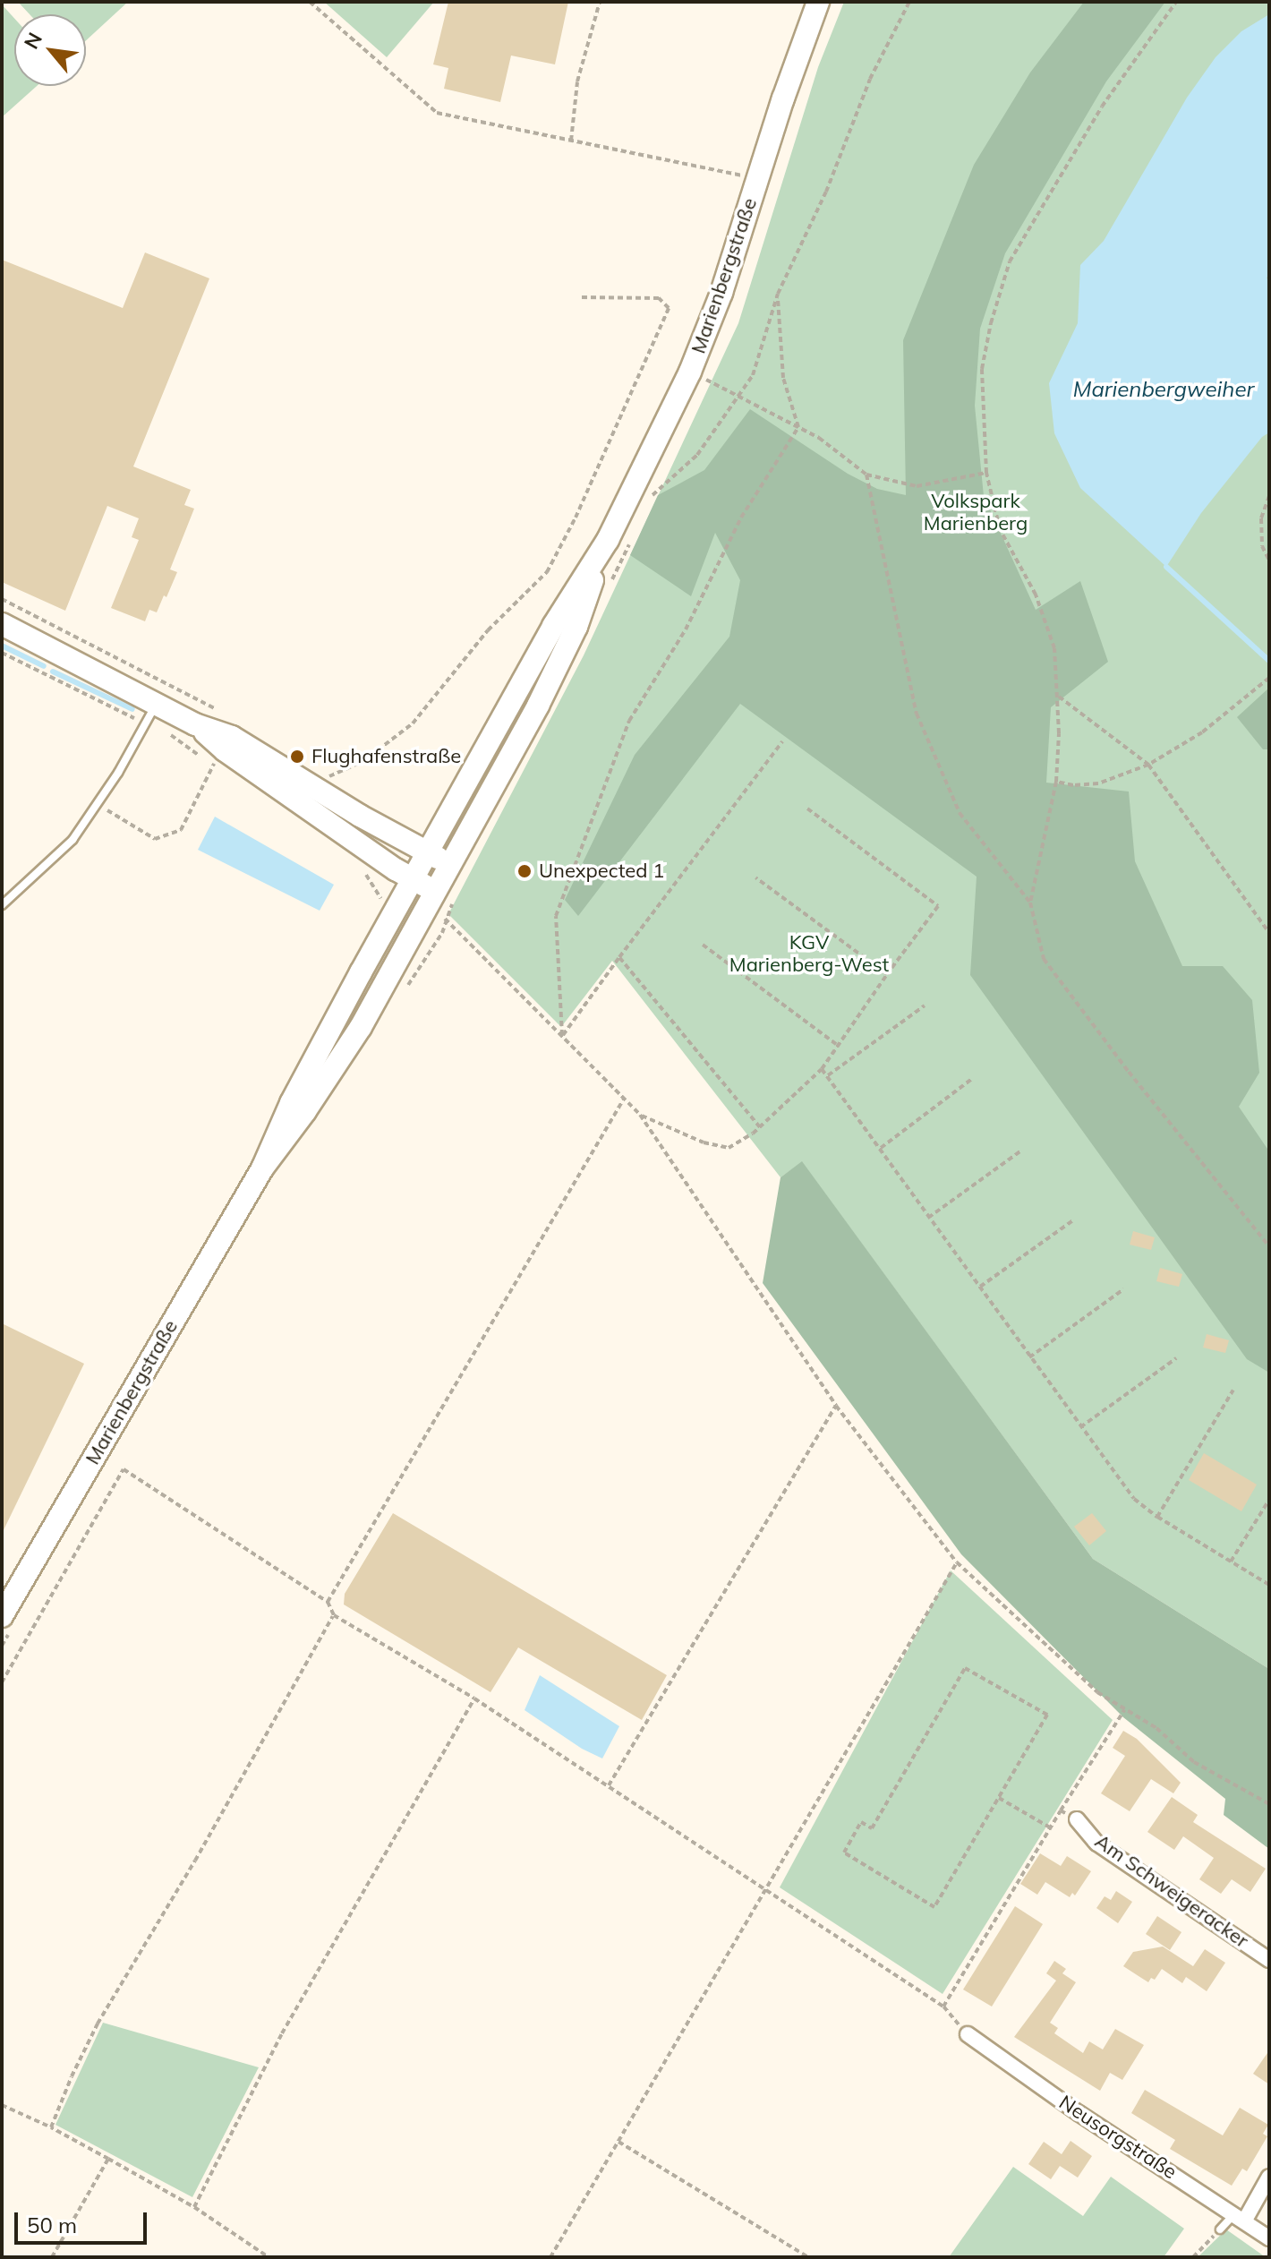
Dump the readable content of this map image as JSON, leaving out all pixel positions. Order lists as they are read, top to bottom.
{
  "streets": {
    "main road": ["Marienbergstraße"],
    "street": ["Am Schweigeracker", "Neusorgstraße"]
  },
  "water": ["Marienbergweiher"],
  "parks": ["Volkspark Marienberg", "KGV Marienberg-West"],
  "places": ["Flughafenstraße", "Unexpected 1"],
  "scale_bar": "50 m",
  "north": "top left"
}
